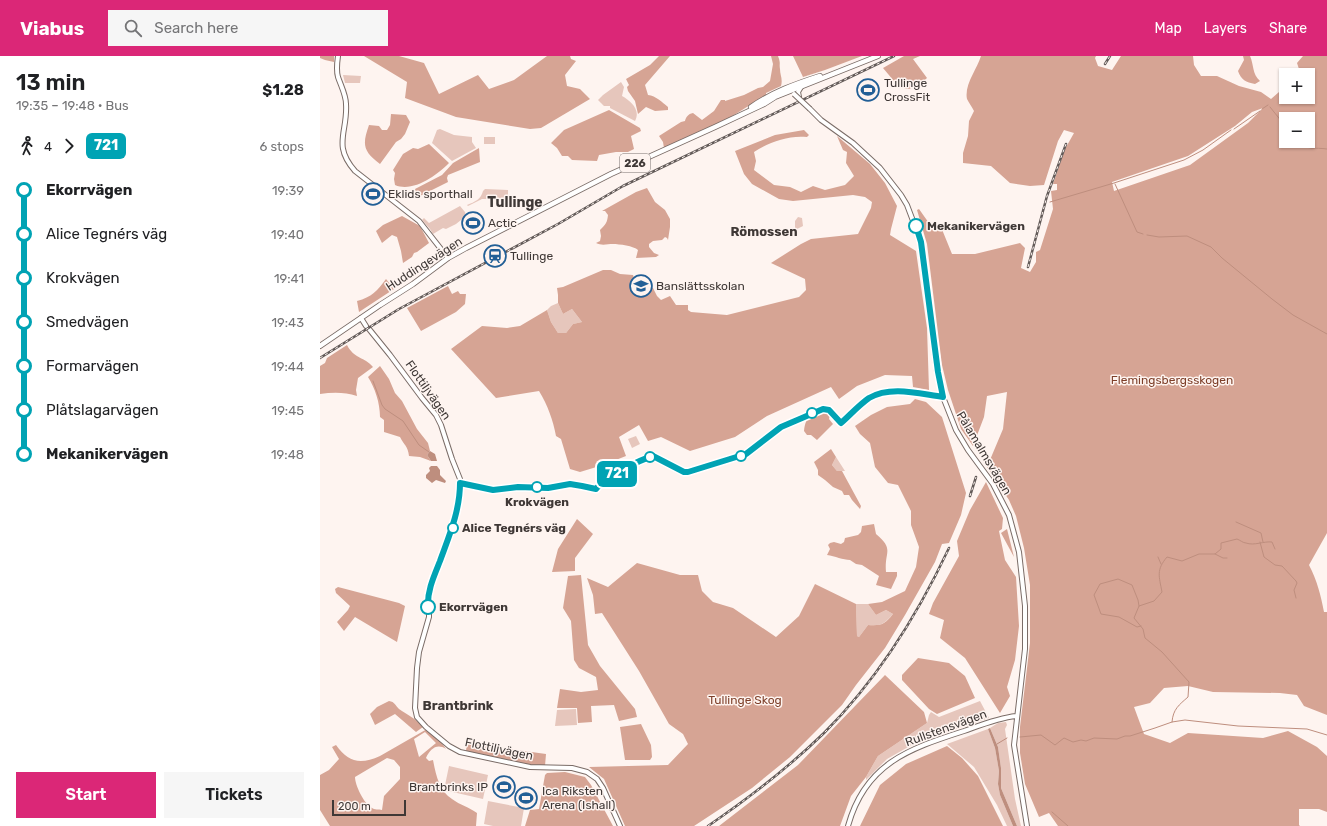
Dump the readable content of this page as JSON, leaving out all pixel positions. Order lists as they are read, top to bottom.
{
  "streets": {
    "main road": ["226", "Huddingevägen"],
    "street": ["Flottiljvägen", "Pålamalmsvägen", "Rullstensvägen"]
  },
  "crossings": [
    ["Huddingevägen", "Flottiljvägen"],
    ["Huddingevägen", "Pålamalmsvägen"],
    ["Pålamalmsvägen", "Rullstensvägen"]
  ],
  "districts": ["Tullinge", "Römossen", "Brantbrink"],
  "parks": ["Flemingsbergsskogen", "Tullinge Skog"],
  "places": {
    "sports": [
      "Tullinge CrossFit",
      "Eklids sporthall",
      "Actic",
      "Brantbrinks IP",
      "Ica Riksten Arena (Ishall)"
    ],
    "other": [
      "Mekanikervägen",
      "Krokvägen",
      "Alice Tegnérs väg",
      "Ekorrvägen"
    ],
    "station": ["Tullinge"],
    "school or university": ["Banslättsskolan"]
  },
  "lines": ["bus line 721"],
  "scale_bar": "200 m",
  "page": {
    "header": "Viabus",
    "search": "Search here",
    "nav": ["Map", "Layers", "Share"],
    "heading": ["13 min", "19:35 – 19:48 · Bus", "$1.28"],
    "on_map": "721",
    "map_buttons": ["+", "−"],
    "legs": ["4", "721", "6 stops"],
    "list": [
      {
        "name": "Ekorrvägen",
        "value": "19:39"
      },
      {
        "name": "Alice Tegnérs väg",
        "value": "19:40"
      },
      {
        "name": "Krokvägen",
        "value": "19:41"
      },
      {
        "name": "Smedvägen",
        "value": "19:43"
      },
      {
        "name": "Formarvägen",
        "value": "19:44"
      },
      {
        "name": "Plåtslagarvägen",
        "value": "19:45"
      },
      {
        "name": "Mekanikervägen",
        "value": "19:48"
      }
    ],
    "buttons": ["Start", "Tickets"],
    "scale": "200 m"
  }
}
